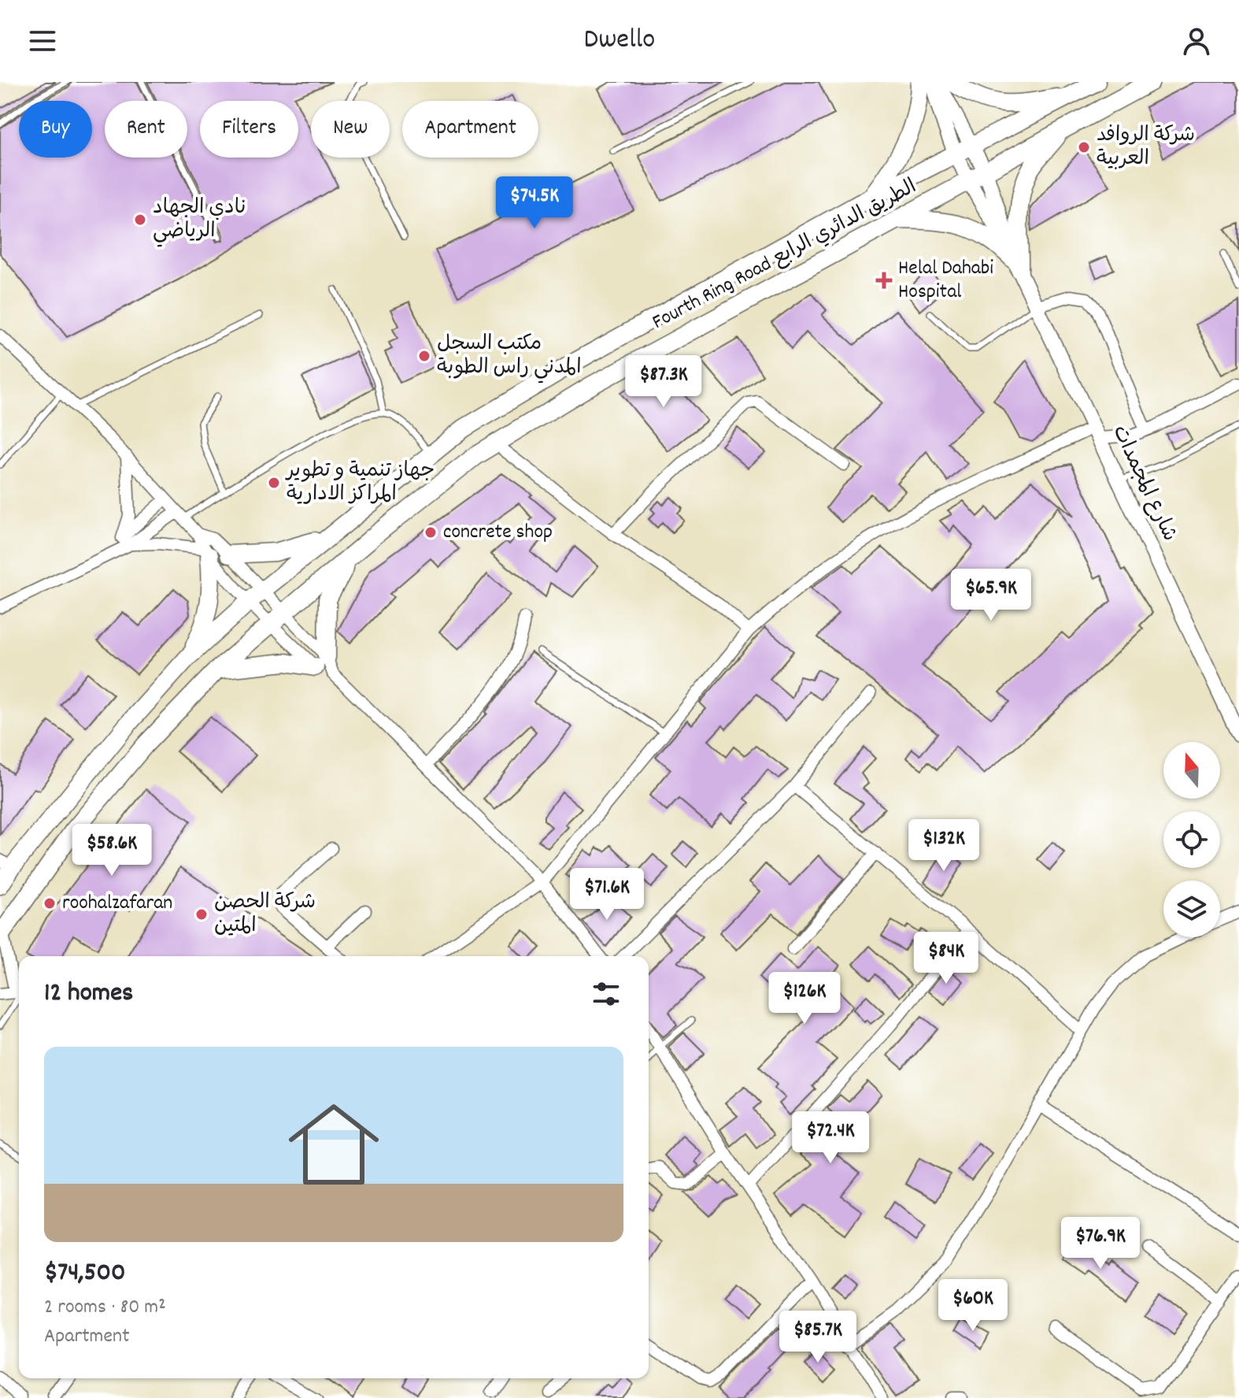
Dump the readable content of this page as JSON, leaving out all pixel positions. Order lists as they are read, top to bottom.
{
  "streets": {
    "main road": ["Fourth Ring Road الطريق الدائري الرابع", "شارع المجمدات"]
  },
  "crossings": [
    ["Fourth Ring Road الطريق الدائري الرابع", "شارع المجمدات"]
  ],
  "places": {
    "other": [
      "شركة الروافد العربية",
      "نادي الجهاد الرياضي",
      "مكتب السجل المدني راس الطوبة",
      "جهاز تنمية و تطوير المراكز الادارية",
      "concrete shop",
      "roohalzafaran",
      "شركة الحصن المتين"
    ],
    "health": ["Helal Dahabi Hospital"]
  },
  "north": "top",
  "page": {
    "header": "Dwello",
    "chip": [
      "Buy",
      "Rent",
      "Filters",
      "New",
      "Apartment"
    ],
    "price": [
      "$74.5K",
      "$87.3K",
      "$65.9K",
      "$132K",
      "$58.6K",
      "$71.6K",
      "$84K",
      "$126K",
      "$72.4K",
      "$76.9K",
      "$60K",
      "$85.7K"
    ],
    "heading": "12 homes",
    "list": [
      {
        "name": "$74,500",
        "note": "2 rooms · 80 m² · Apartment"
      }
    ]
  }
}
